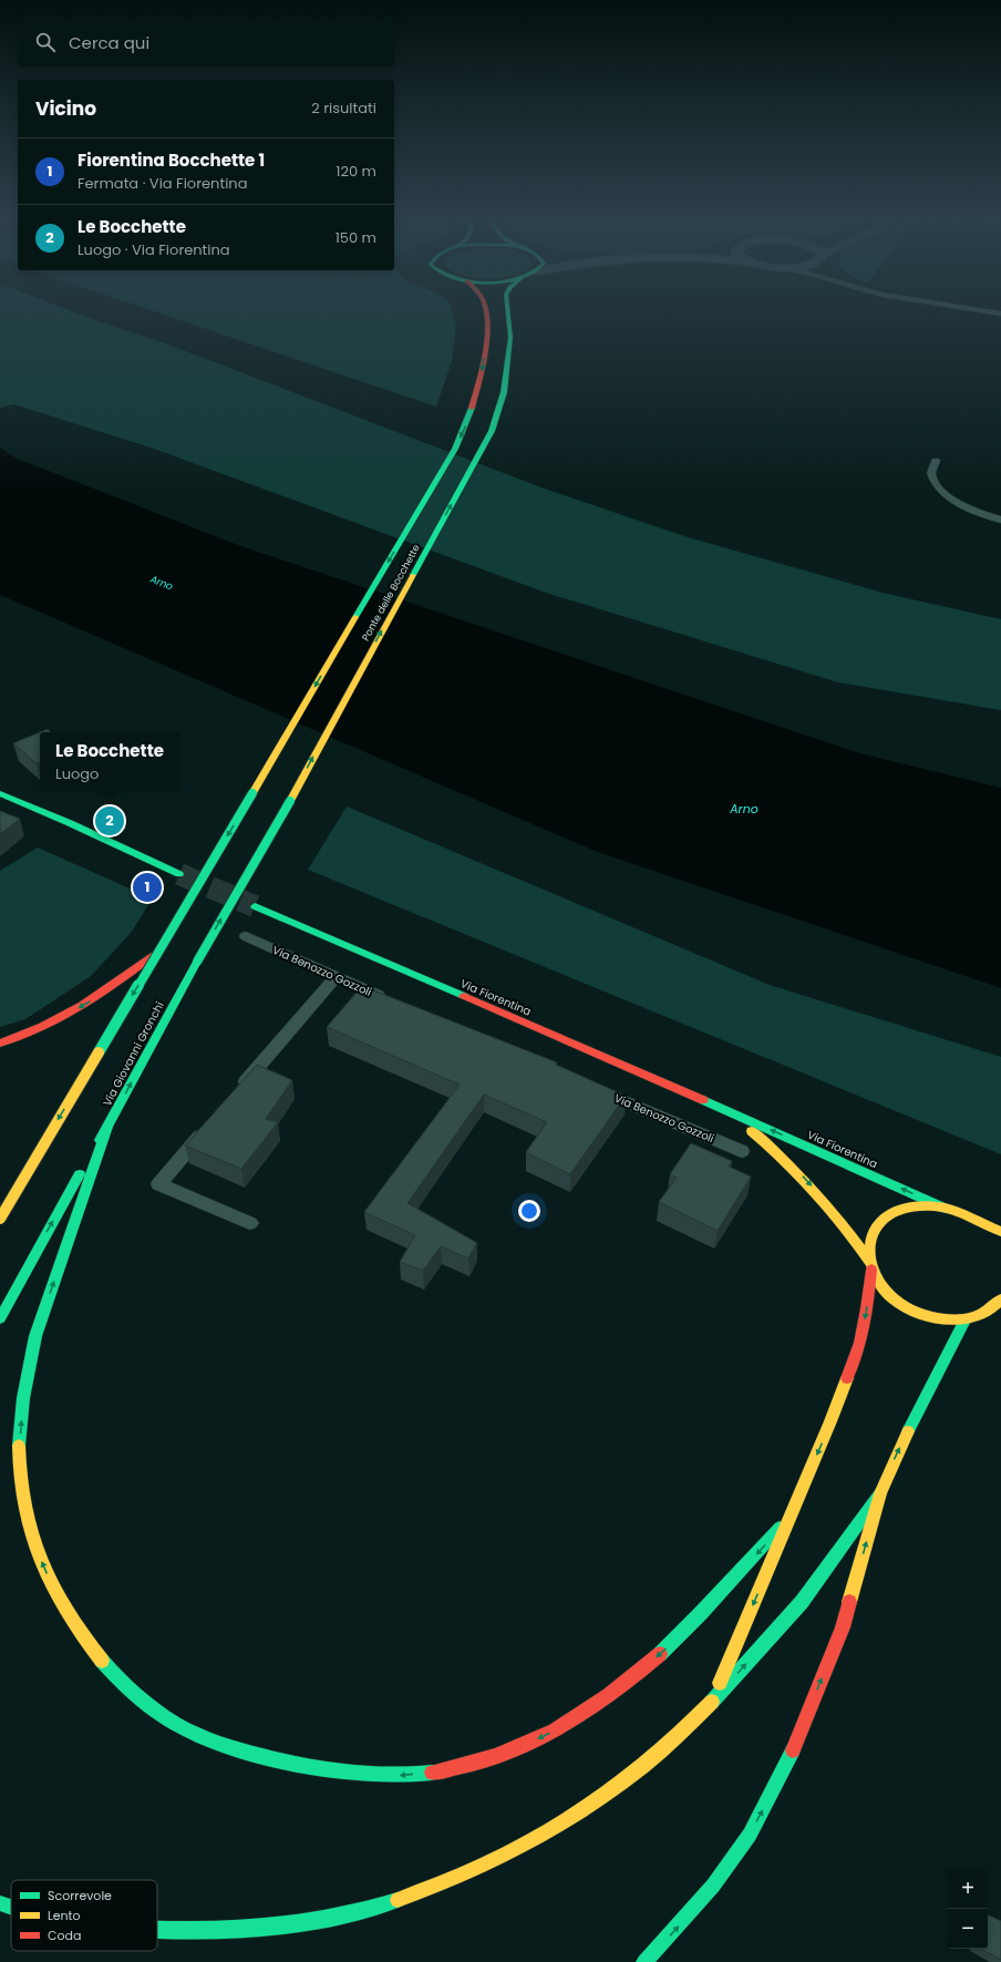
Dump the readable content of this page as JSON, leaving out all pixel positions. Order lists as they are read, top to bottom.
{
  "streets": {
    "main road": ["Ponte delle Bocchette", "Via Fiorentina", "Via Giovanni Gronchi"],
    "lane": ["Via Benozzo Gozzoli"]
  },
  "crossings": [
    ["Ponte delle Bocchette", "Via Giovanni Gronchi"]
  ],
  "water": ["Arno"],
  "legend": ["Scorrevole", "Lento", "Coda"],
  "page": {
    "search": "Cerca qui",
    "heading": ["Vicino", "2 risultati"],
    "list": [
      {
        "mark": "1",
        "name": "Fiorentina Bocchette 1",
        "note": "Fermata · Via Fiorentina",
        "value": "120 m"
      },
      {
        "mark": "2",
        "name": "Le Bocchette",
        "note": "Luogo · Via Fiorentina",
        "value": "150 m"
      }
    ],
    "popup": ["Le Bocchette", "Luogo"],
    "pins": ["2", "1"],
    "map_buttons": ["+", "−"]
  }
}
